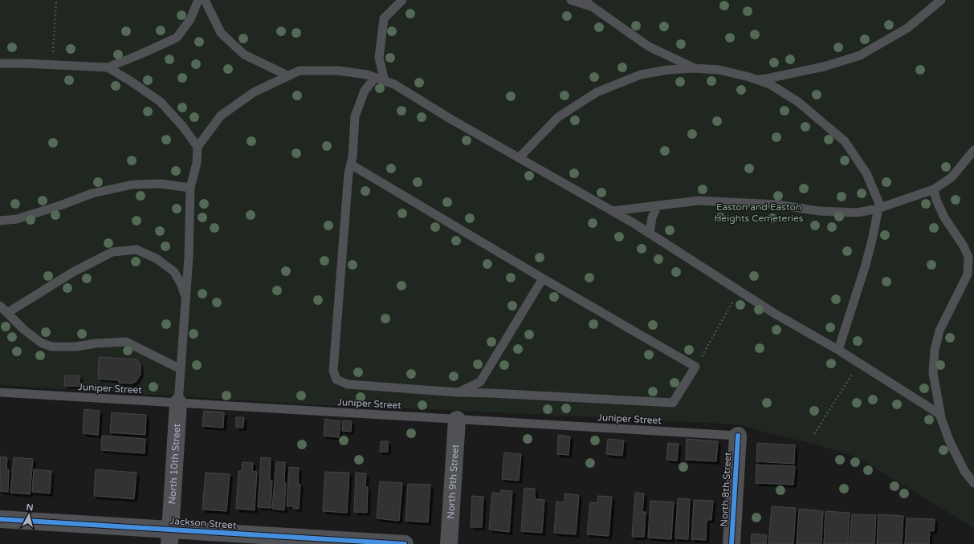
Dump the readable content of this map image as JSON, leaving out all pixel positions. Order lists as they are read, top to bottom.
{
  "streets": {
    "street": [
      "North 10th Street",
      "North 9th Street",
      "North 8th Street",
      "Jackson Street"
    ],
    "lane": ["Juniper Street"]
  },
  "crossings": [
    ["Juniper Street", "North 10th Street"],
    ["Juniper Street", "North 9th Street"],
    ["Juniper Street", "North 8th Street"],
    ["North 10th Street", "Jackson Street"]
  ],
  "parks": ["Easton and Easton Heights Cemeteries"],
  "north": "top"
}
